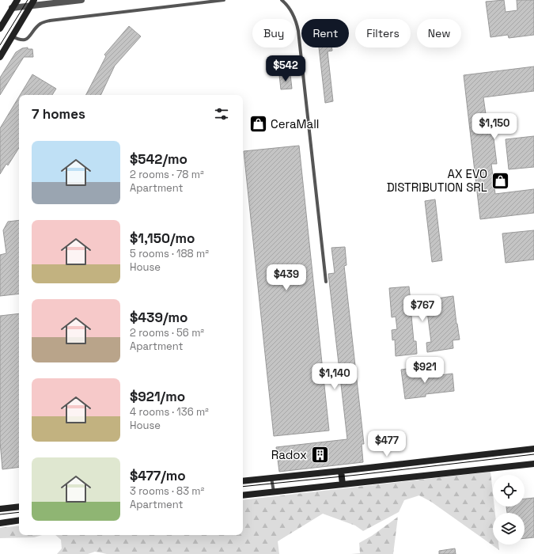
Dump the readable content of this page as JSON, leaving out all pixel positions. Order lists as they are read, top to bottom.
{
  "places": {
    "shop": ["CeraMall", "AX EVO DISTRIBUTION SRL"],
    "building": ["Radox"]
  },
  "page": {
    "chip": [
      "Buy",
      "Rent",
      "Filters",
      "New"
    ],
    "price": [
      "$542",
      "$1,150",
      "$439",
      "$767",
      "$921",
      "$1,140",
      "$477"
    ],
    "heading": "7 homes",
    "list": [
      {
        "name": "$542/mo",
        "note": "2 rooms · 78 m² · Apartment"
      },
      {
        "name": "$1,150/mo",
        "note": "5 rooms · 188 m² · House"
      },
      {
        "name": "$439/mo",
        "note": "2 rooms · 56 m² · Apartment"
      },
      {
        "name": "$921/mo",
        "note": "4 rooms · 136 m² · House"
      },
      {
        "name": "$477/mo",
        "note": "3 rooms · 83 m² · Apartment"
      }
    ]
  }
}
